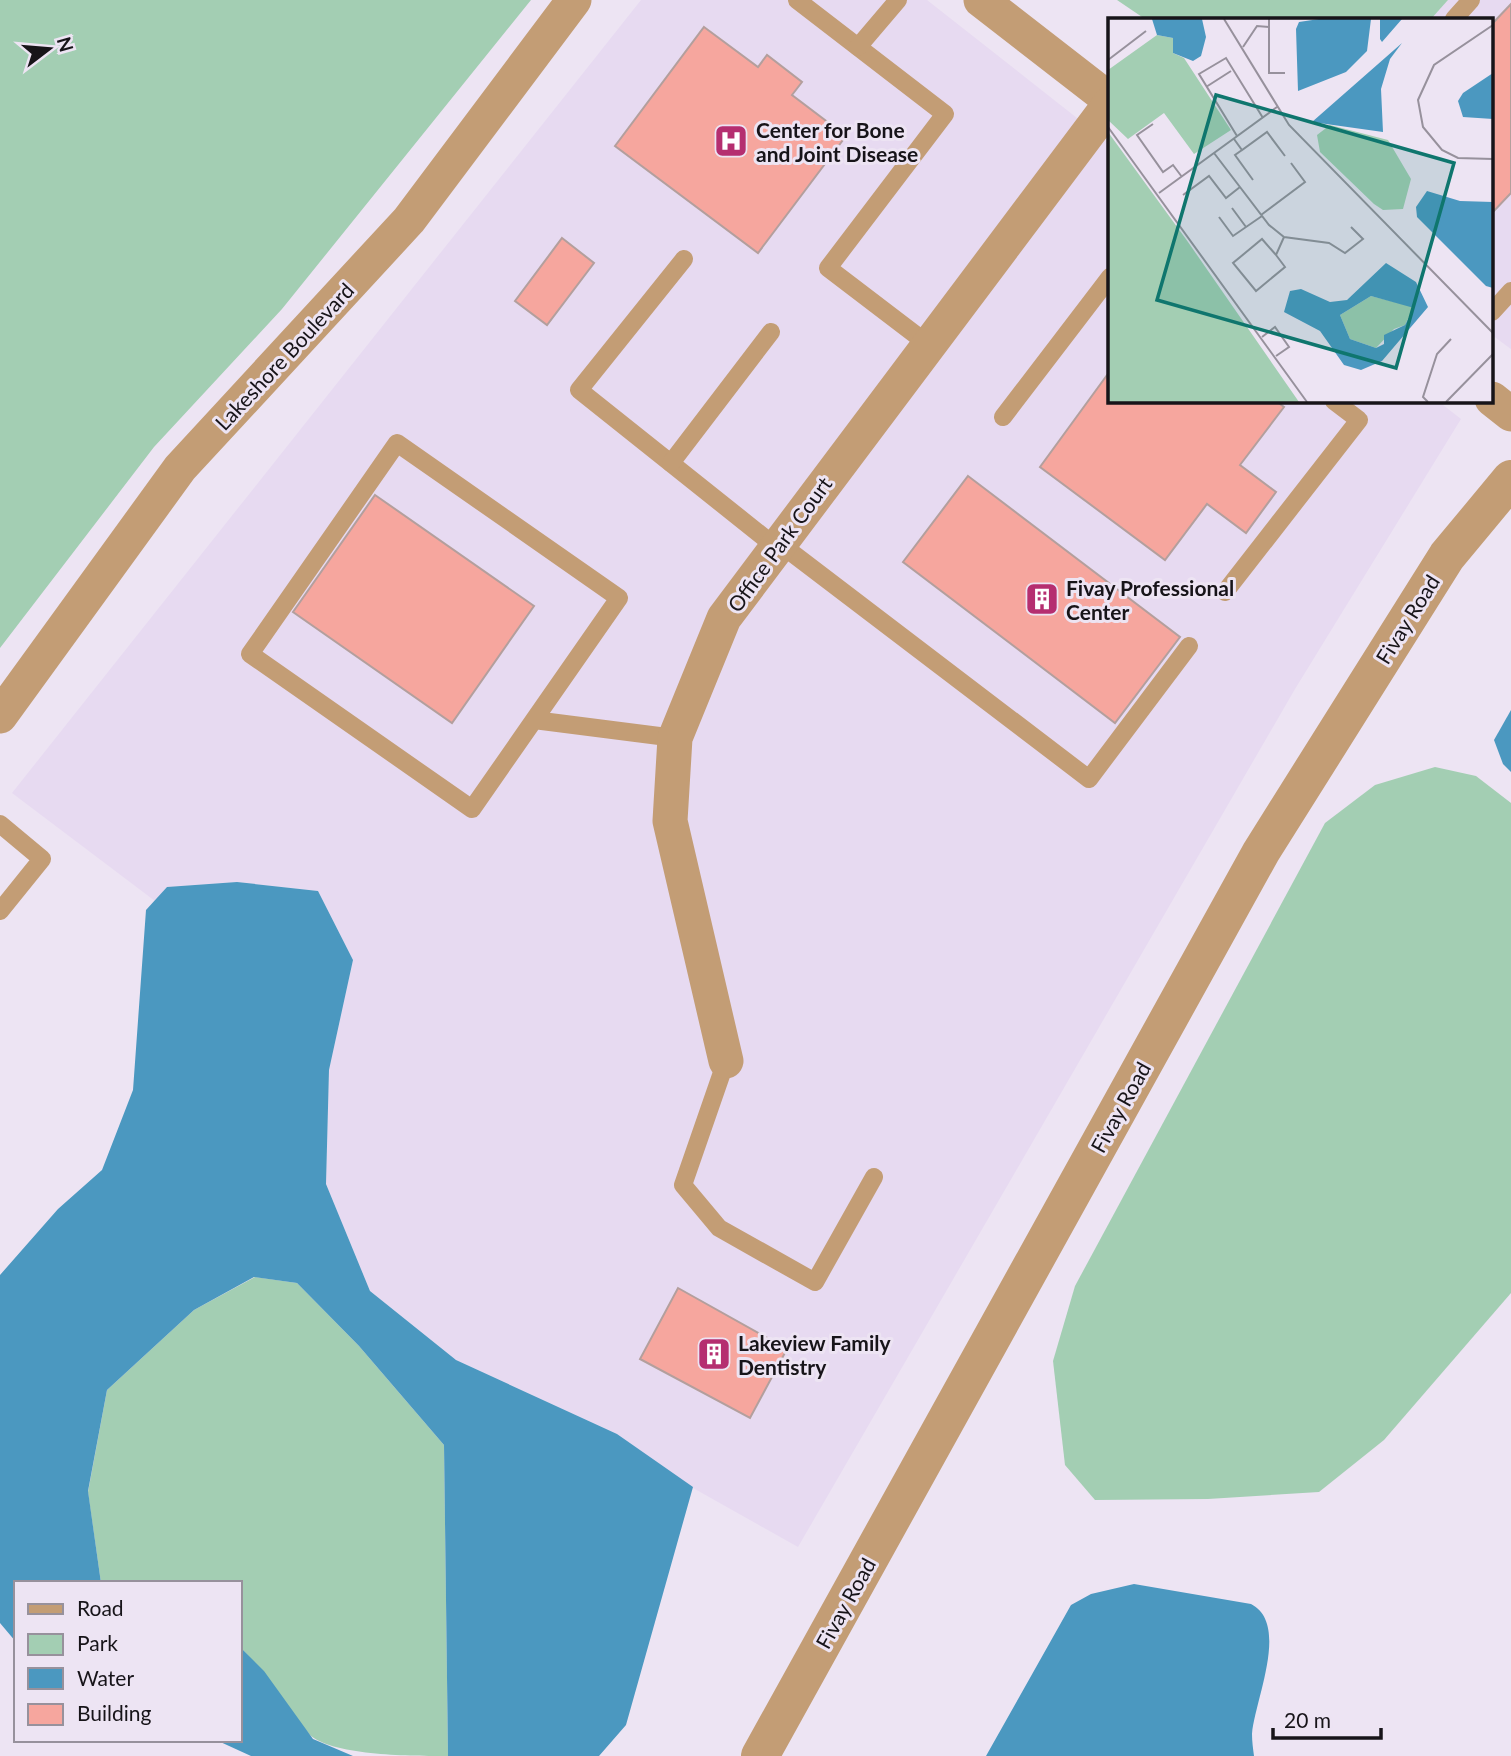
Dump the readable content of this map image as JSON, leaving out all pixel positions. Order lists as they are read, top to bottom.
{
  "streets": {
    "street": ["Lakeshore Boulevard", "Office Park Court", "Fivay Road"]
  },
  "places": {
    "hospital": ["Center for Bone and Joint Disease"],
    "building": ["Fivay Professional Center", "Lakeview Family Dentistry"]
  },
  "legend": [
    "Road",
    "Park",
    "Water",
    "Building"
  ],
  "scale_bar": "20 m",
  "north": "right"
}
